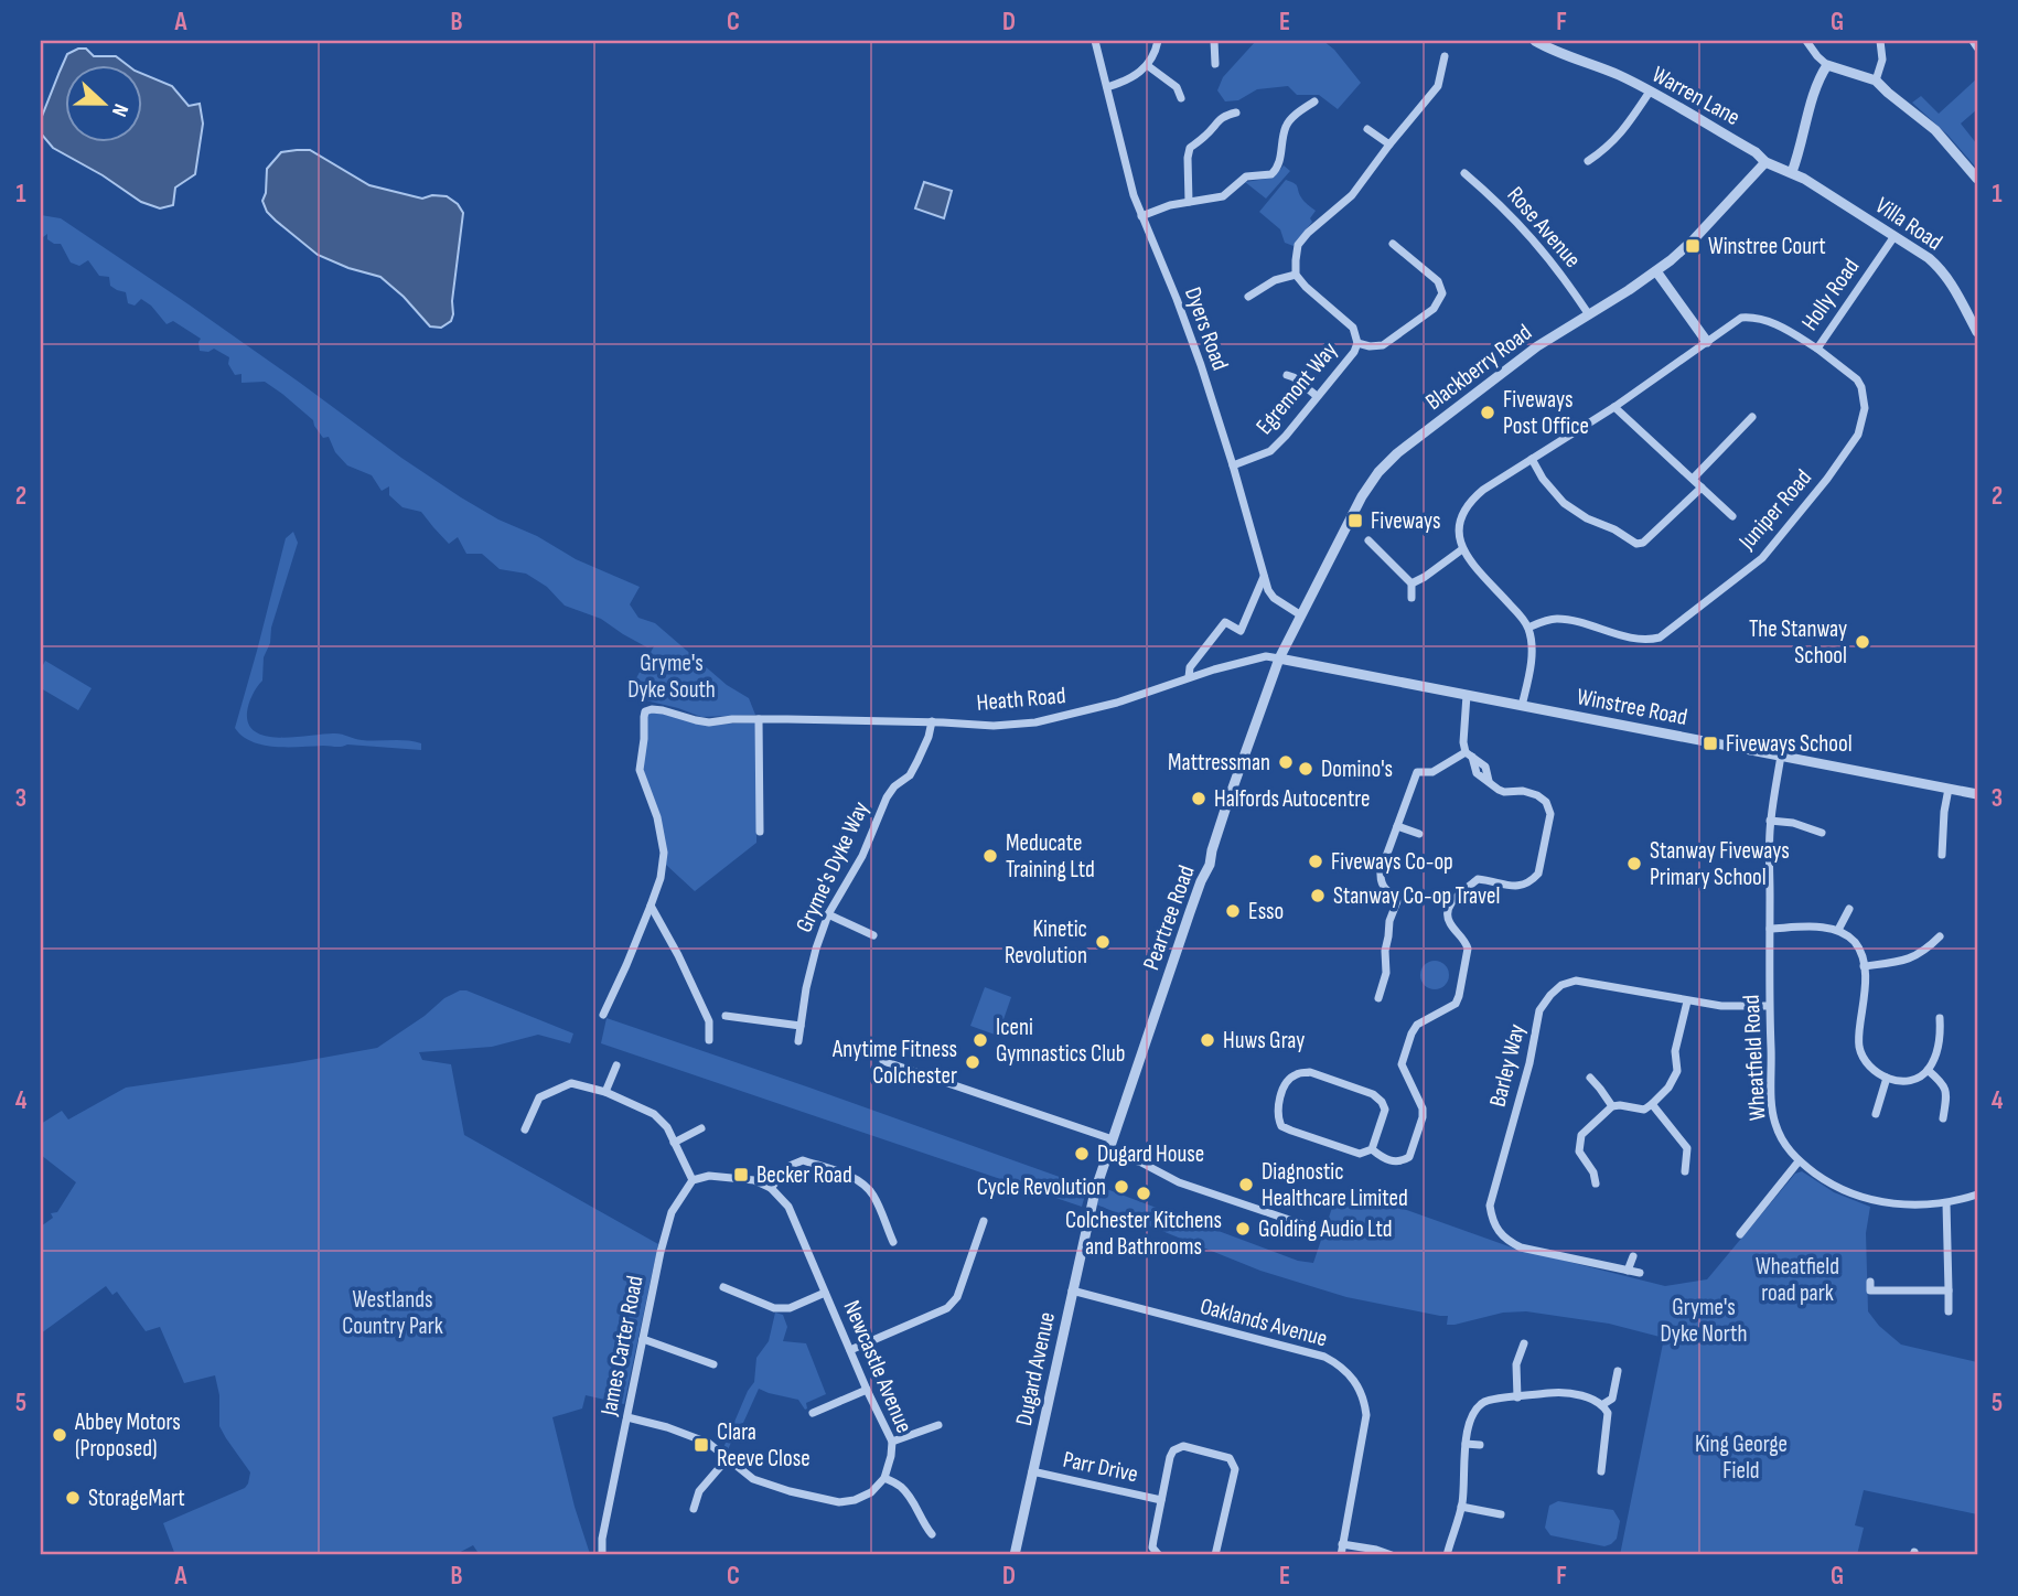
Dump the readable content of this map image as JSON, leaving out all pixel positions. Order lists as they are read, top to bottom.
{
  "streets": {
    "street": [
      "Warren Lane",
      "Villa Road",
      "Rose Avenue",
      "Holly Road",
      "Dyers Road",
      "Blackberry Road",
      "Egremont Way",
      "Juniper Road",
      "Heath Road",
      "Winstree Road",
      "Gryme's Dyke Way",
      "Peartree Road",
      "Wheatfield Road",
      "Barley Way",
      "Oaklands Avenue",
      "James Carter Road",
      "Newcastle Avenue",
      "Dugard Avenue",
      "Parr Drive"
    ]
  },
  "crossings": [
    ["Warren Lane", "Villa Road"],
    ["Warren Lane", "Blackberry Road"],
    ["Villa Road", "Holly Road"],
    ["Rose Avenue", "Blackberry Road"],
    ["Holly Road", "Juniper Road"],
    ["Dyers Road", "Blackberry Road"],
    ["Dyers Road", "Egremont Way"],
    ["Blackberry Road", "Heath Road"],
    ["Blackberry Road", "Winstree Road"],
    ["Blackberry Road", "Peartree Road"],
    ["Heath Road", "Winstree Road"],
    ["Heath Road", "Gryme's Dyke Way"],
    ["Heath Road", "Peartree Road"],
    ["Winstree Road", "Peartree Road"],
    ["Winstree Road", "Wheatfield Road"],
    ["Peartree Road", "Dugard Avenue"],
    ["Wheatfield Road", "Barley Way"],
    ["Oaklands Avenue", "Dugard Avenue"],
    ["Dugard Avenue", "Parr Drive"]
  ],
  "parks": [
    "Gryme's Dyke South",
    "Wheatfield road park",
    "Westlands Country Park",
    "Gryme's Dyke North",
    "King George Field"
  ],
  "places": {
    "transit": [
      "Winstree Court",
      "Fiveways",
      "Fiveways School",
      "Becker Road",
      "Clara Reeve Close"
    ],
    "other": [
      "Fiveways Post Office",
      "The Stanway School",
      "Mattressman",
      "Domino's",
      "Halfords Autocentre",
      "Meducate Training Ltd",
      "Fiveways Co-op",
      "Stanway Fiveways Primary School",
      "Stanway Co-op Travel",
      "Esso",
      "Kinetic Revolution",
      "Iceni Gymnastics Club",
      "Huws Gray",
      "Anytime Fitness Colchester",
      "Dugard House",
      "Diagnostic Healthcare Limited",
      "Cycle Revolution",
      "Colchester Kitchens and Bathrooms",
      "Golding Audio Ltd",
      "Abbey Motors (Proposed)",
      "StorageMart"
    ]
  },
  "north": "right",
  "grid": {
    "columns": [
      "A",
      "B",
      "C",
      "D",
      "E",
      "F",
      "G"
    ],
    "rows": [
      "1",
      "2",
      "3",
      "4",
      "5"
    ]
  }
}
